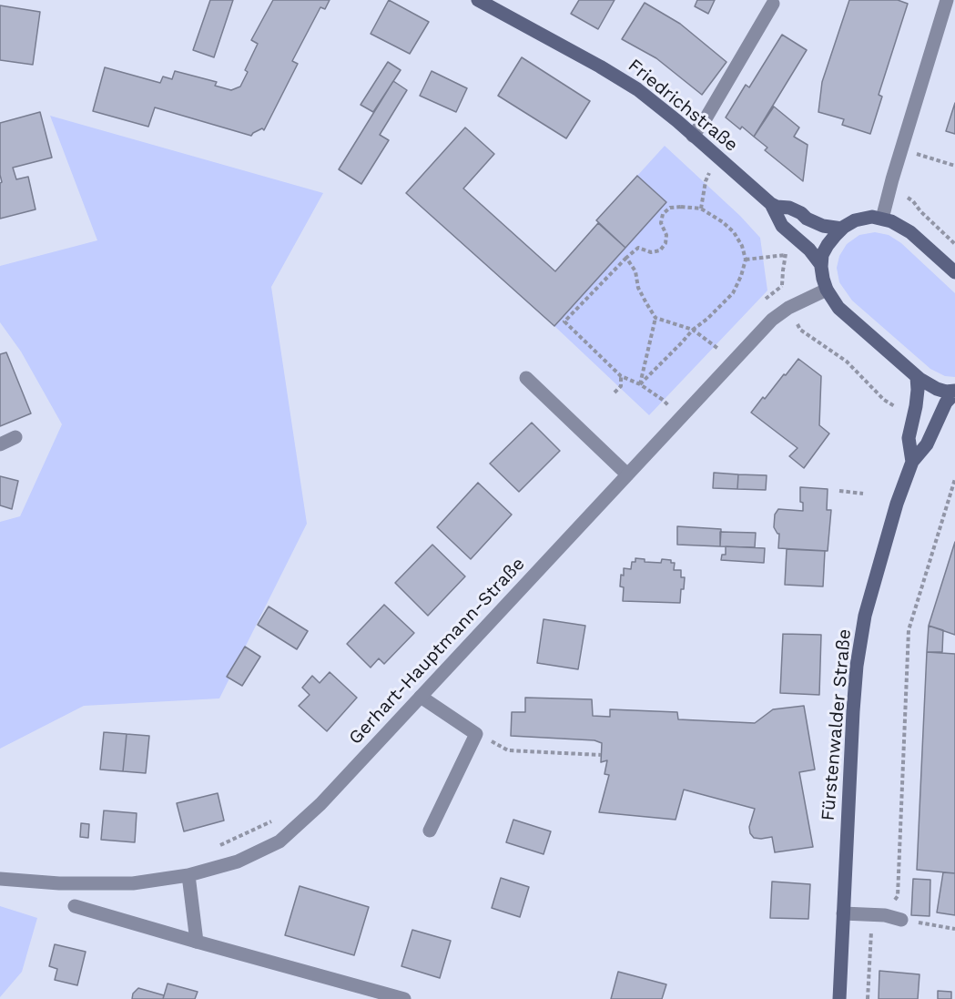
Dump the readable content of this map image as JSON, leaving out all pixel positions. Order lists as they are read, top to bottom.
{
  "streets": {
    "main road": ["Friedrichstraße", "Fürstenwalder Straße"],
    "street": ["Gerhart-Hauptmann-Straße"]
  }
}
